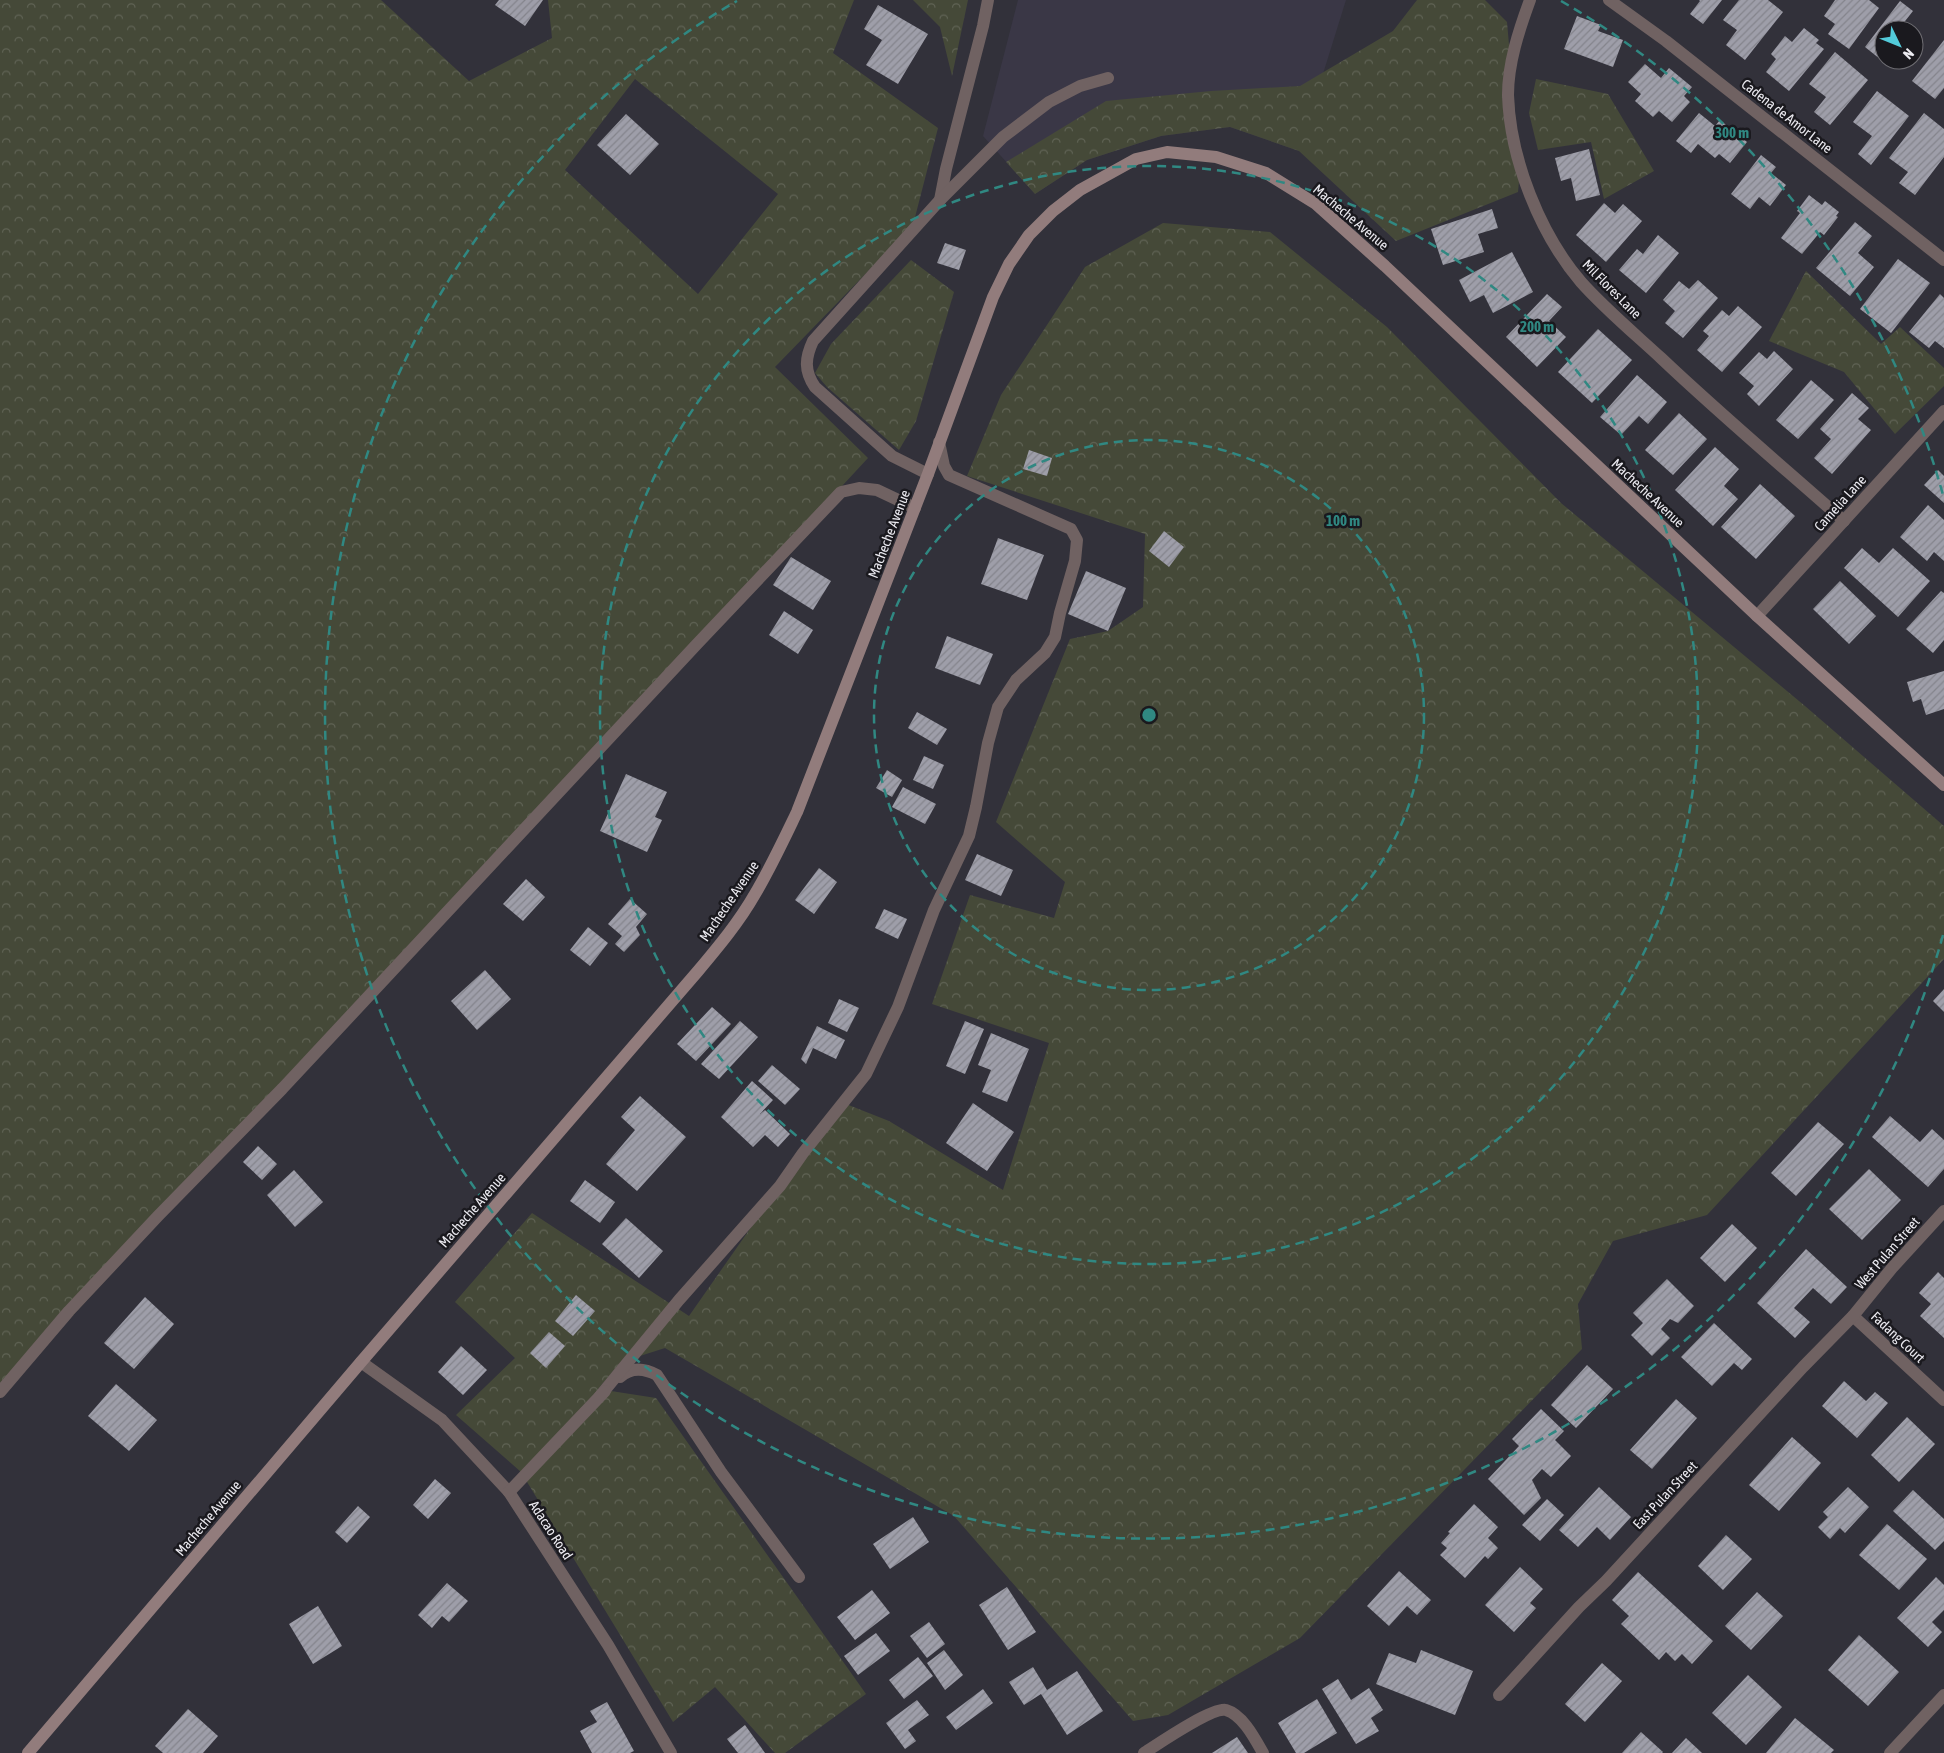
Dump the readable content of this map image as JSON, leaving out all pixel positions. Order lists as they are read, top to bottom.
{
  "streets": {
    "main road": ["Macheche Avenue"],
    "street": [
      "Cadena de Amor Lane",
      "Mil Flores Lane",
      "Camelia Lane",
      "West Pulan Street",
      "Fadang Court",
      "East Pulan Street",
      "Adacao Road"
    ]
  },
  "crossings": [
    ["Macheche Avenue", "Camelia Lane"],
    ["Macheche Avenue", "Adacao Road"],
    ["Mil Flores Lane", "Camelia Lane"],
    ["West Pulan Street", "Fadang Court"],
    ["West Pulan Street", "East Pulan Street"],
    ["Fadang Court", "East Pulan Street"]
  ],
  "north": "bottom right",
  "rings": ["300 m", "200 m", "100 m"]
}
